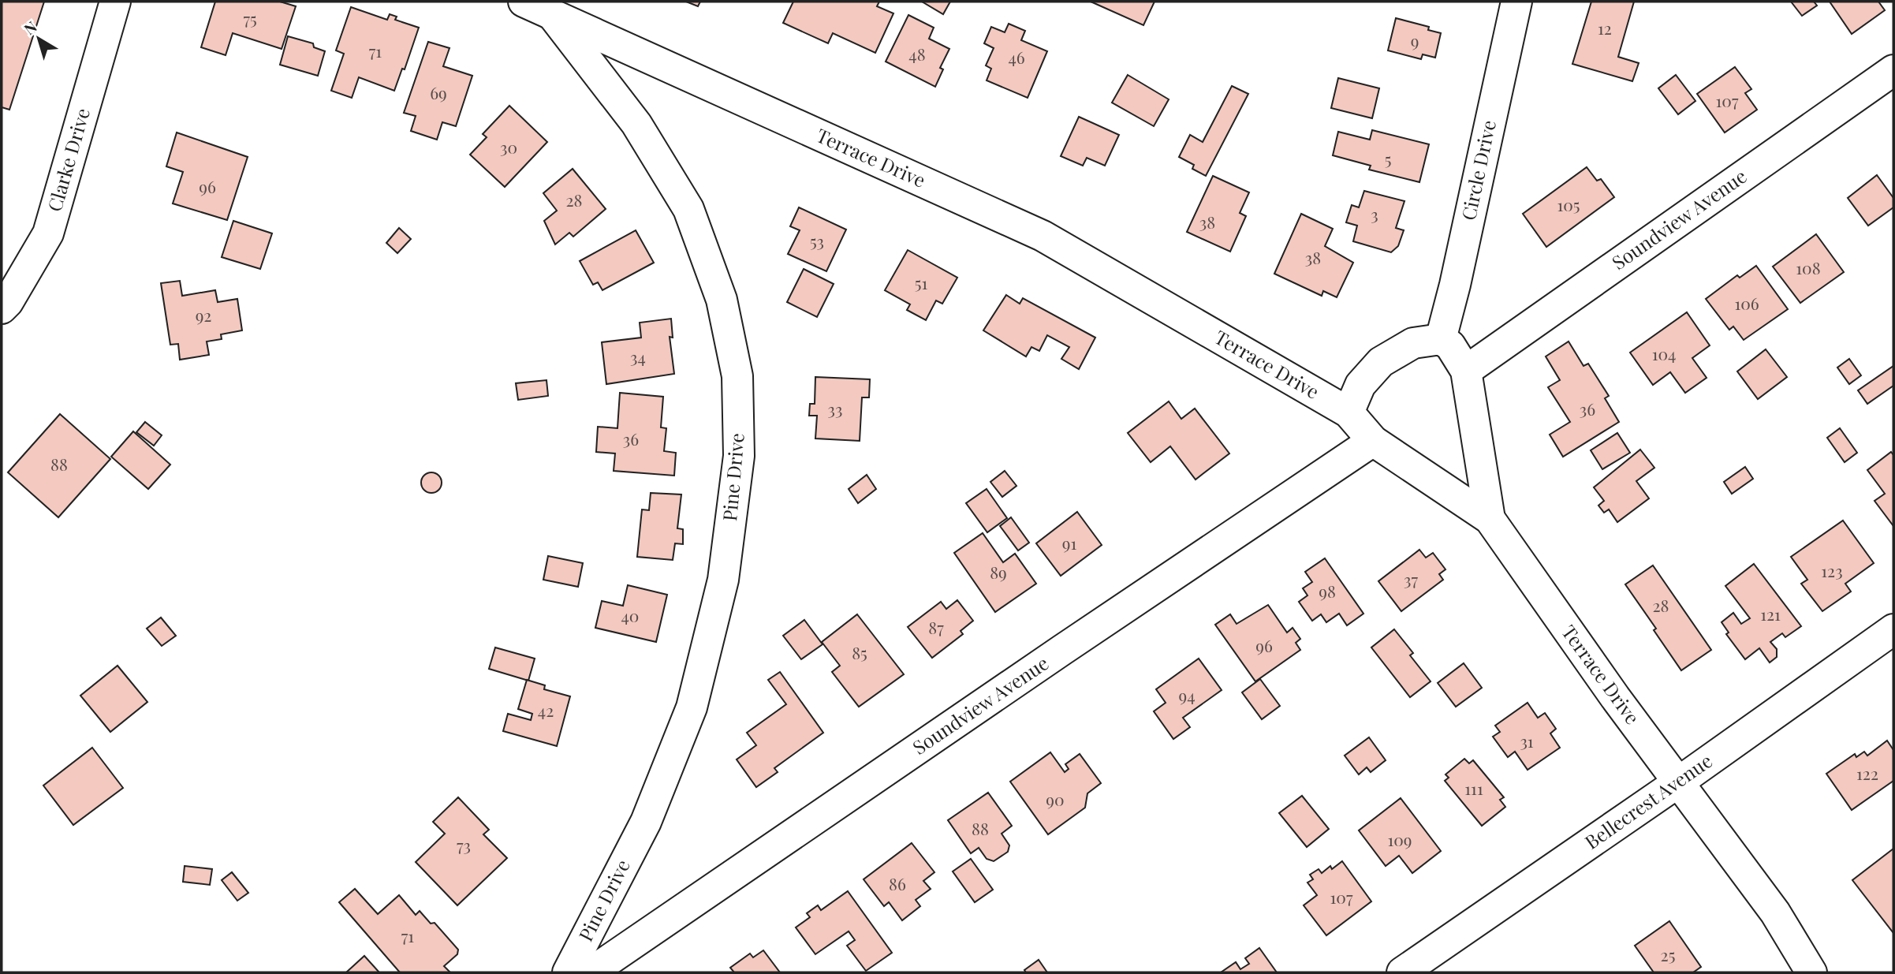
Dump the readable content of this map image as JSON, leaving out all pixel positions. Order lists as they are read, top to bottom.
{
  "streets": {
    "street": [
      "Terrace Drive",
      "Clarke Drive",
      "Circle Drive",
      "Soundview Avenue",
      "Pine Drive",
      "Bellecrest Avenue"
    ]
  },
  "crossings": [
    ["Terrace Drive", "Soundview Avenue"],
    ["Terrace Drive", "Pine Drive"],
    ["Terrace Drive", "Bellecrest Avenue"]
  ],
  "house_numbers": [
    "75",
    "12",
    "9",
    "71",
    "48",
    "46",
    "69",
    "107",
    "30",
    "5",
    "96",
    "28",
    "105",
    "3",
    "38",
    "53",
    "38",
    "108",
    "51",
    "106",
    "92",
    "104",
    "34",
    "33",
    "36",
    "36",
    "88",
    "91",
    "123",
    "89",
    "37",
    "98",
    "28",
    "121",
    "40",
    "87",
    "96",
    "85",
    "94",
    "42",
    "31",
    "122",
    "111",
    "90",
    "88",
    "109",
    "73",
    "86",
    "107",
    "71",
    "25"
  ],
  "north": "top left"
}
